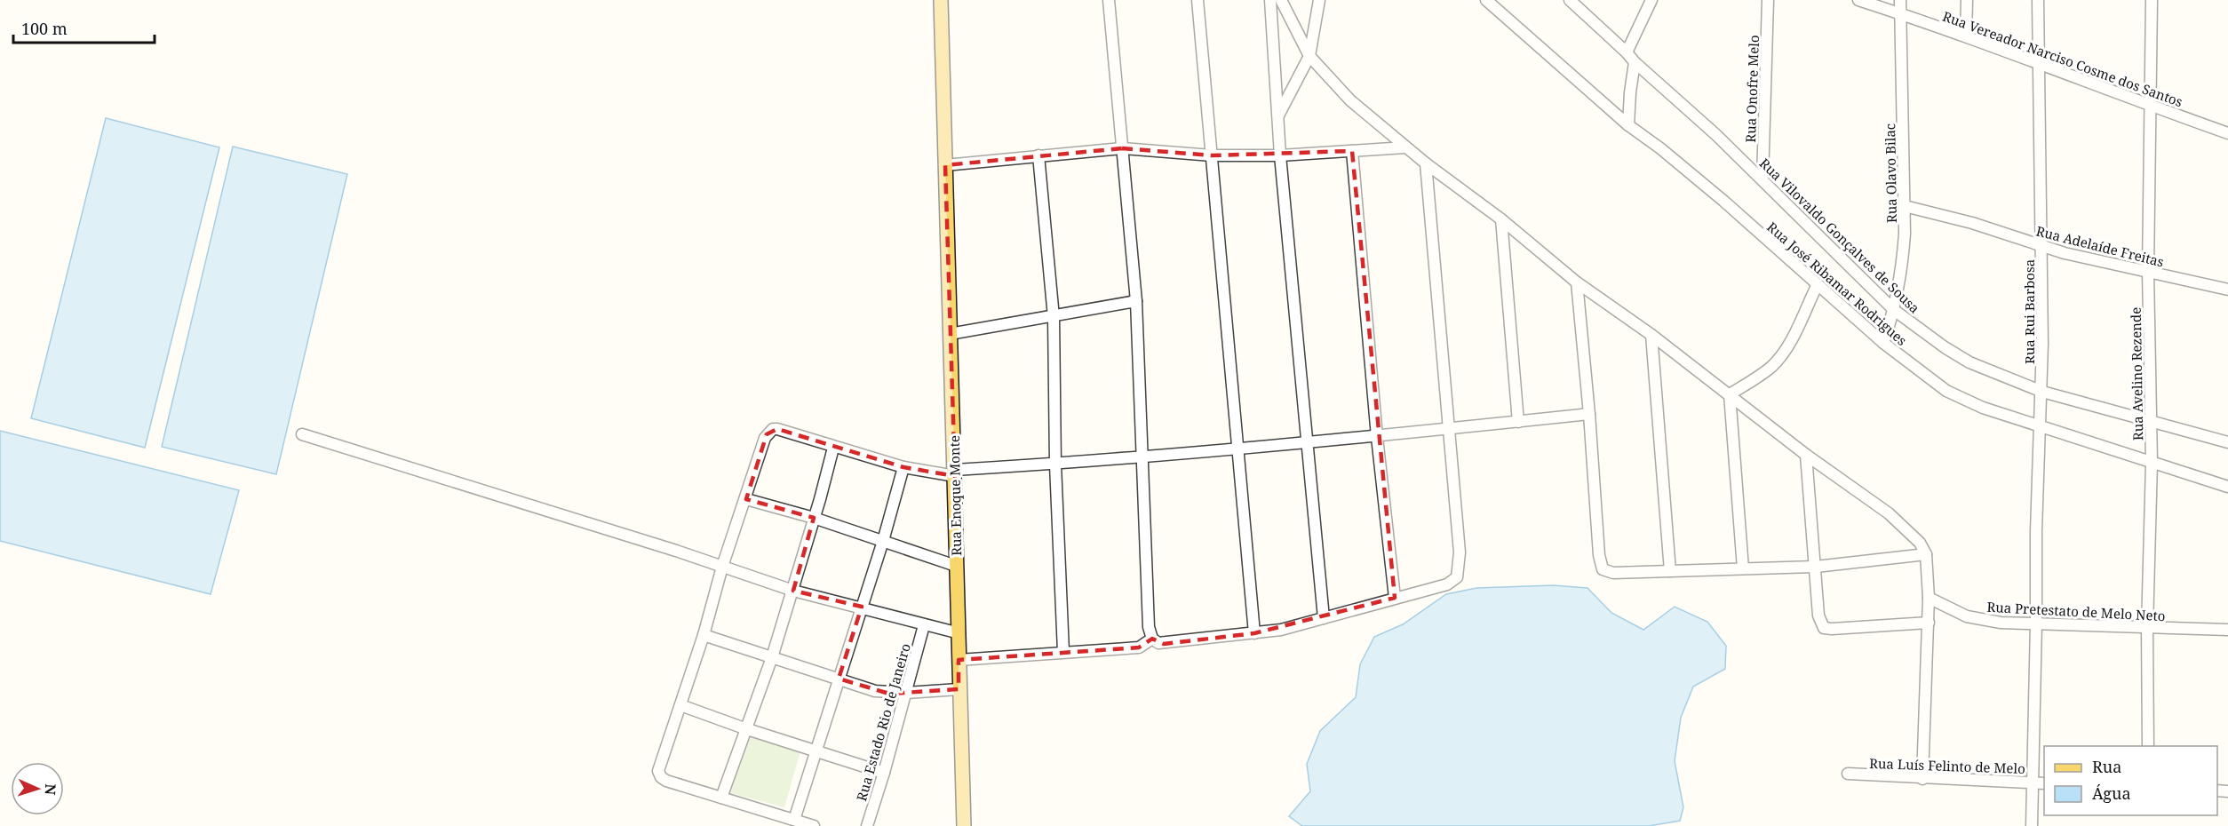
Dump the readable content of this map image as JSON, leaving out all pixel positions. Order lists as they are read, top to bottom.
{
  "streets": {
    "main road": ["Rua Enoque Monte"],
    "street": [
      "Rua Vereador Narciso Cosme dos Santos",
      "Rua Onofre Melo",
      "Rua Olavo Bilac",
      "Rua Vilovaldo Gonçalves de Sousa",
      "Rua Adelaíde Freitas",
      "Rua José Ribamar Rodrigues",
      "Rua Rui Barbosa",
      "Rua Avelino Rezende",
      "Rua Pretestato de Melo Neto",
      "Rua Estado Rio de Janeiro",
      "Rua Luís Felinto de Melo"
    ]
  },
  "crossings": [
    ["Rua Vereador Narciso Cosme dos Santos", "Rua Olavo Bilac"],
    ["Rua Vereador Narciso Cosme dos Santos", "Rua Rui Barbosa"],
    ["Rua Vereador Narciso Cosme dos Santos", "Rua Avelino Rezende"],
    ["Rua Onofre Melo", "Rua Vilovaldo Gonçalves de Sousa"],
    ["Rua Olavo Bilac", "Rua Vilovaldo Gonçalves de Sousa"],
    ["Rua Olavo Bilac", "Rua Adelaíde Freitas"],
    ["Rua Olavo Bilac", "Rua José Ribamar Rodrigues"],
    ["Rua Vilovaldo Gonçalves de Sousa", "Rua Rui Barbosa"],
    ["Rua Vilovaldo Gonçalves de Sousa", "Rua Avelino Rezende"],
    ["Rua Adelaíde Freitas", "Rua Rui Barbosa"],
    ["Rua Adelaíde Freitas", "Rua Avelino Rezende"],
    ["Rua José Ribamar Rodrigues", "Rua Rui Barbosa"],
    ["Rua José Ribamar Rodrigues", "Rua Avelino Rezende"],
    ["Rua Rui Barbosa", "Rua Pretestato de Melo Neto"],
    ["Rua Rui Barbosa", "Rua Luís Felinto de Melo"],
    ["Rua Avelino Rezende", "Rua Pretestato de Melo Neto"]
  ],
  "legend": ["Rua", "Água"],
  "scale_bar": "100 m",
  "north": "right"
}
